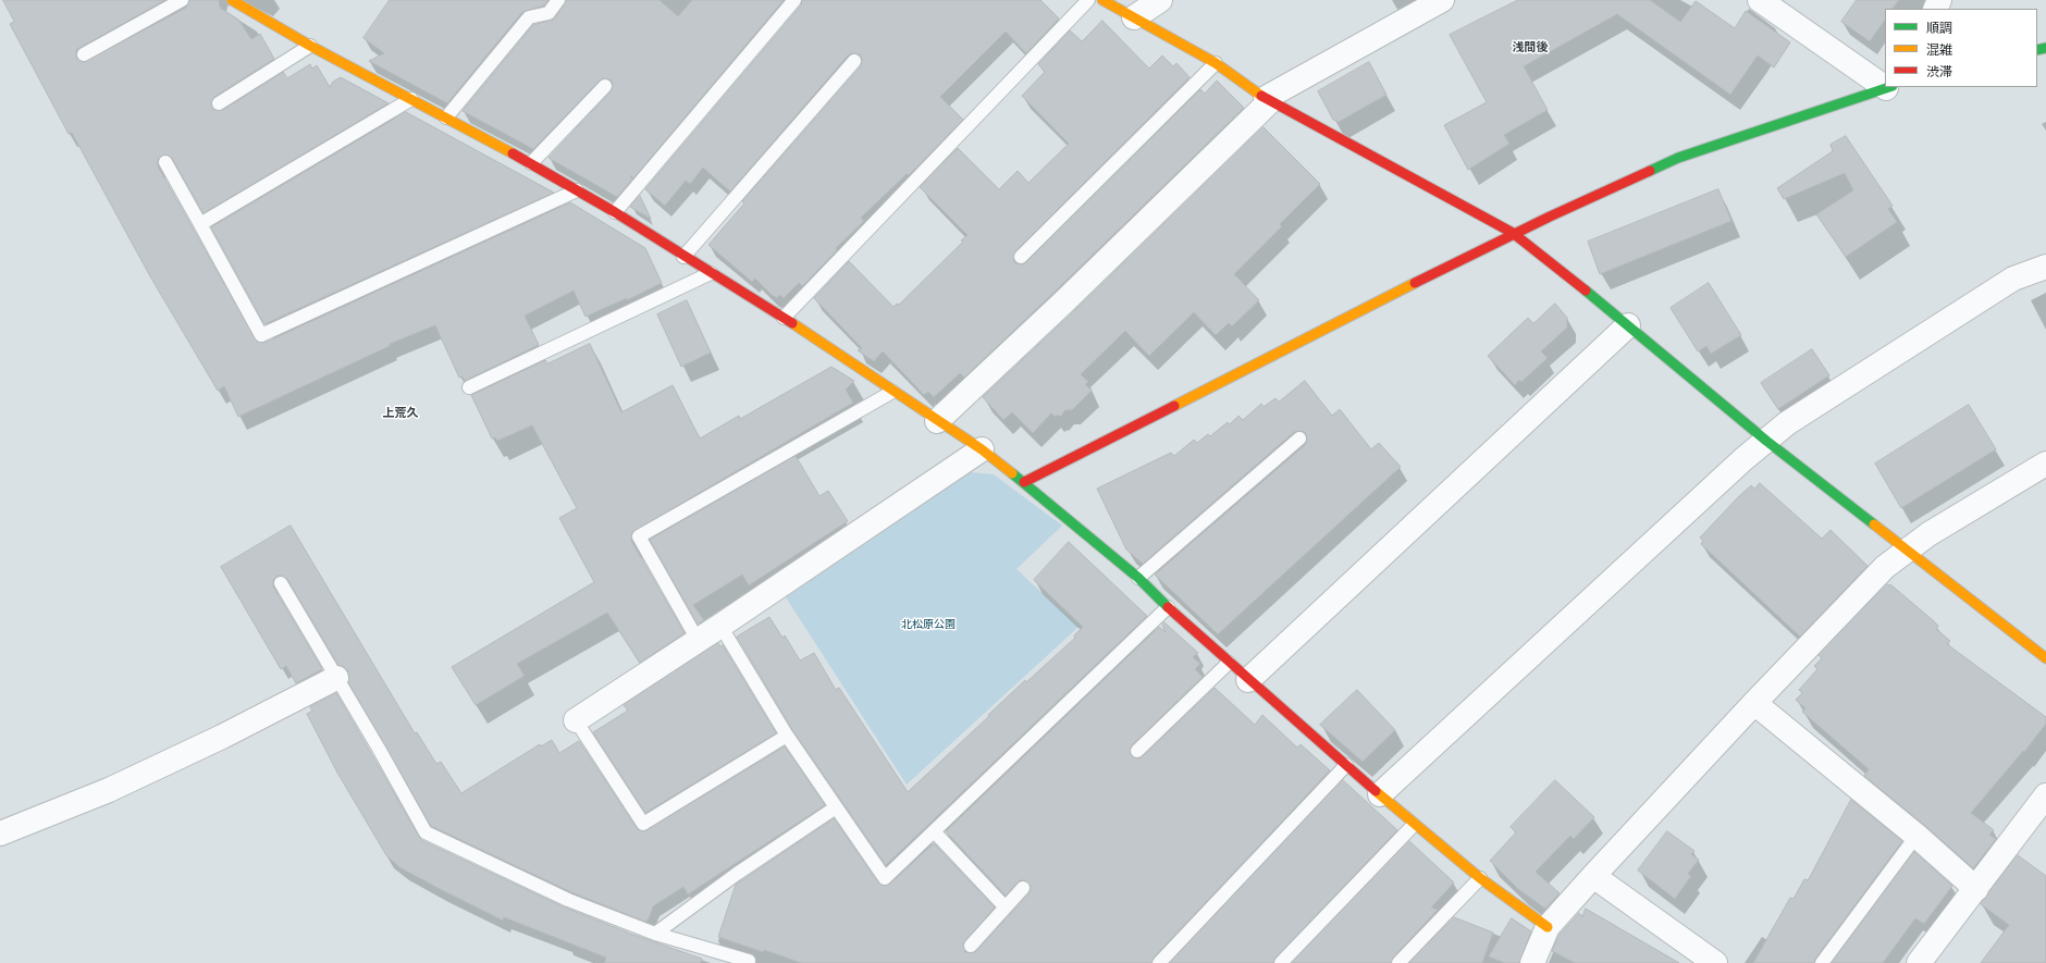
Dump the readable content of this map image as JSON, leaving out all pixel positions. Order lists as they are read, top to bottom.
{
  "districts": ["浅間後", "上荒久"],
  "parks": ["北松原公園"],
  "legend": ["順調", "混雑", "渋滞"]
}
